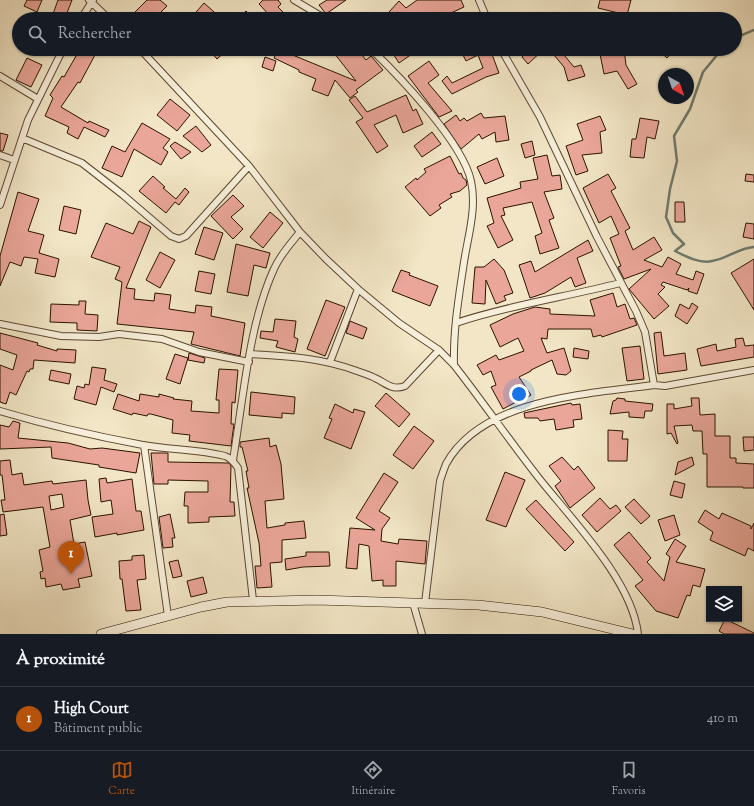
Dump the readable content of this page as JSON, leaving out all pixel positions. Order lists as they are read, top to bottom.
{
  "north": "bottom right",
  "page": {
    "search": "Rechercher",
    "pins": "1",
    "heading": "À proximité",
    "list": [
      {
        "mark": "1",
        "name": "High Court",
        "note": "Bâtiment public",
        "value": "410 m"
      }
    ],
    "nav": ["Carte", "Itinéraire", "Favoris"]
  }
}
